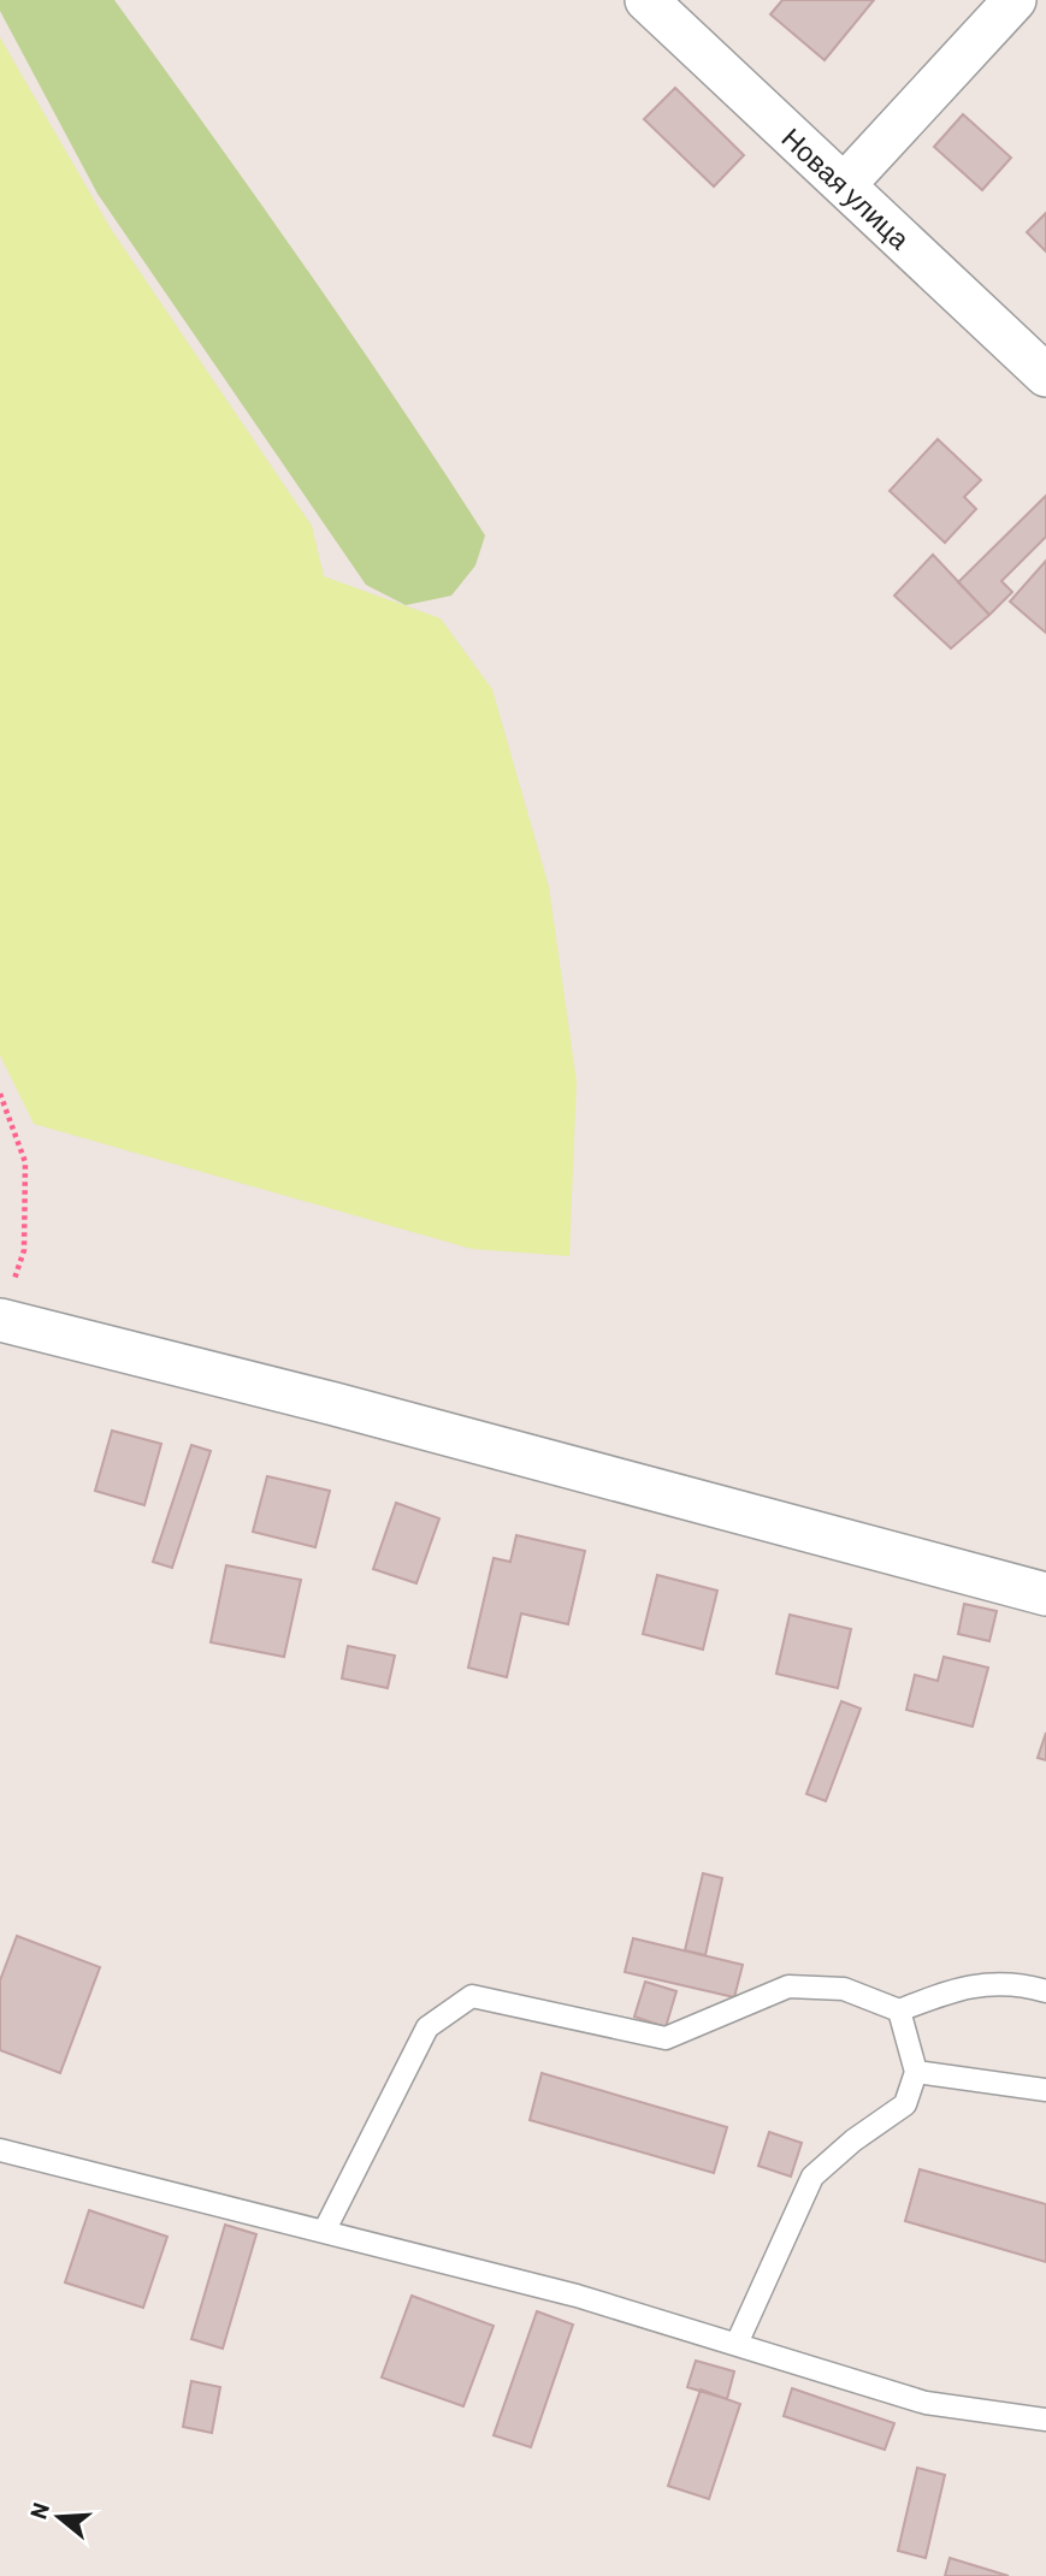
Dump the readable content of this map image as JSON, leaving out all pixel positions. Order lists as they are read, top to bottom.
{
  "streets": {
    "street": ["Новая улица"]
  },
  "north": "left"
}
